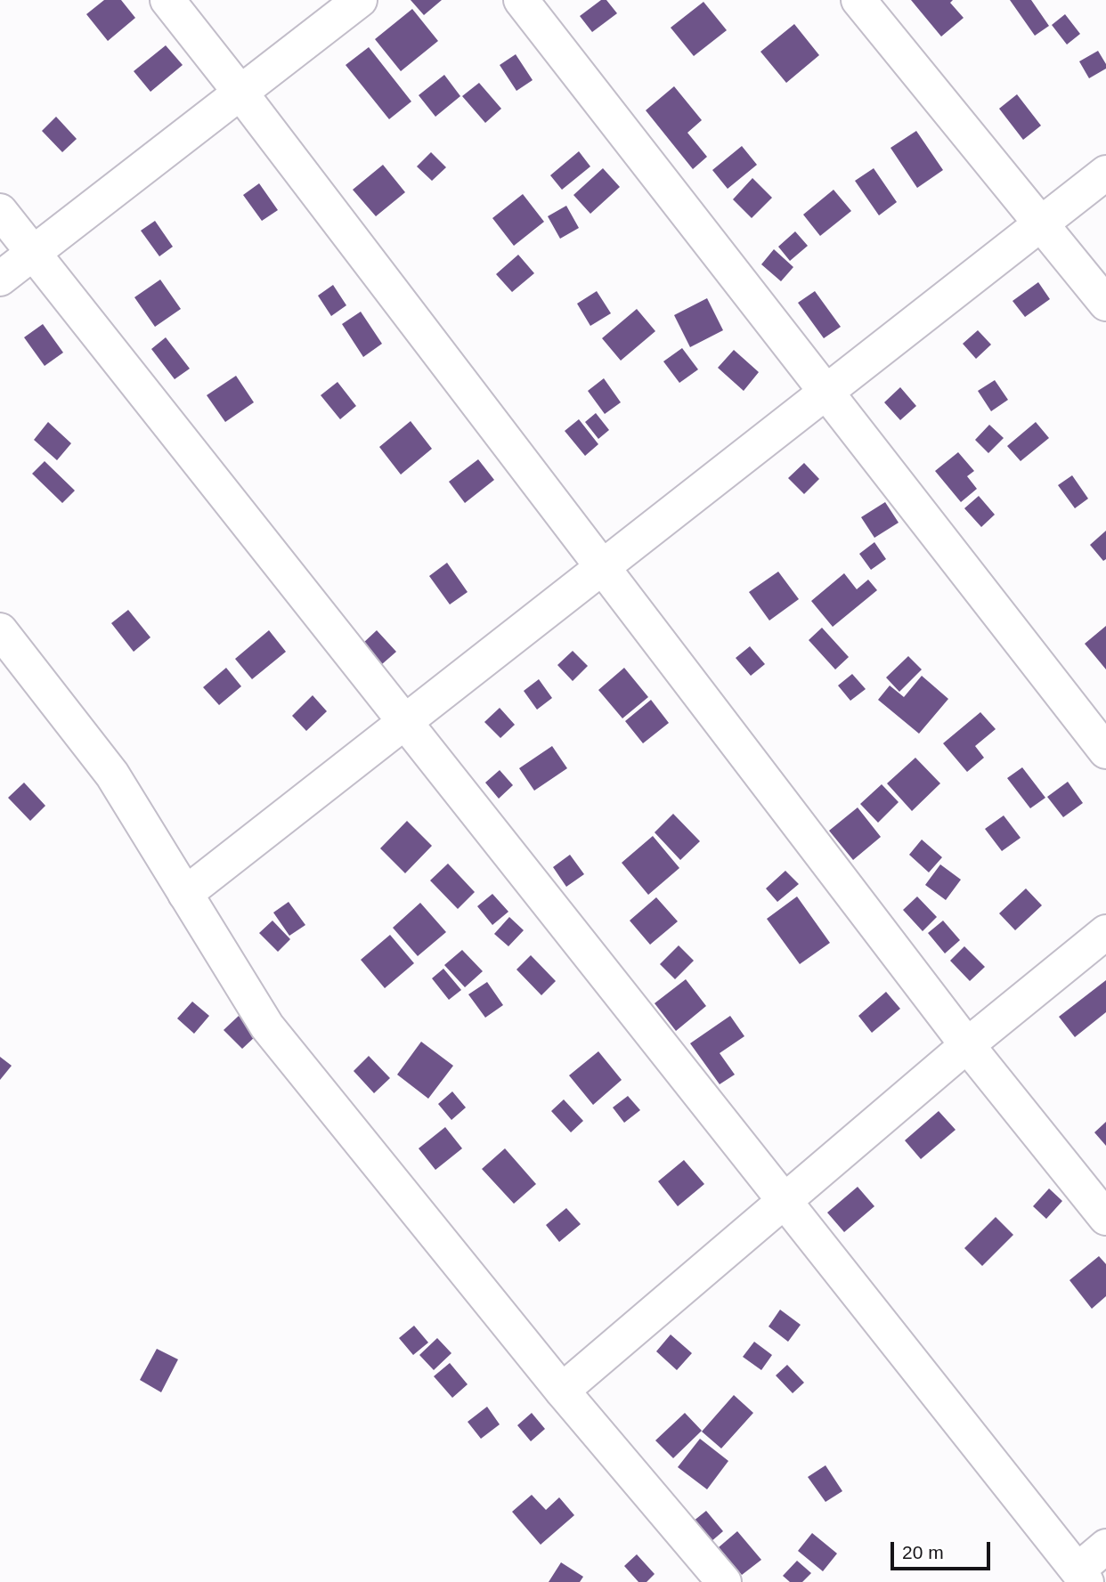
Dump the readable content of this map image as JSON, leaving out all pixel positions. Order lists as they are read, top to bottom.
{
  "scale_bar": "20 m"
}
